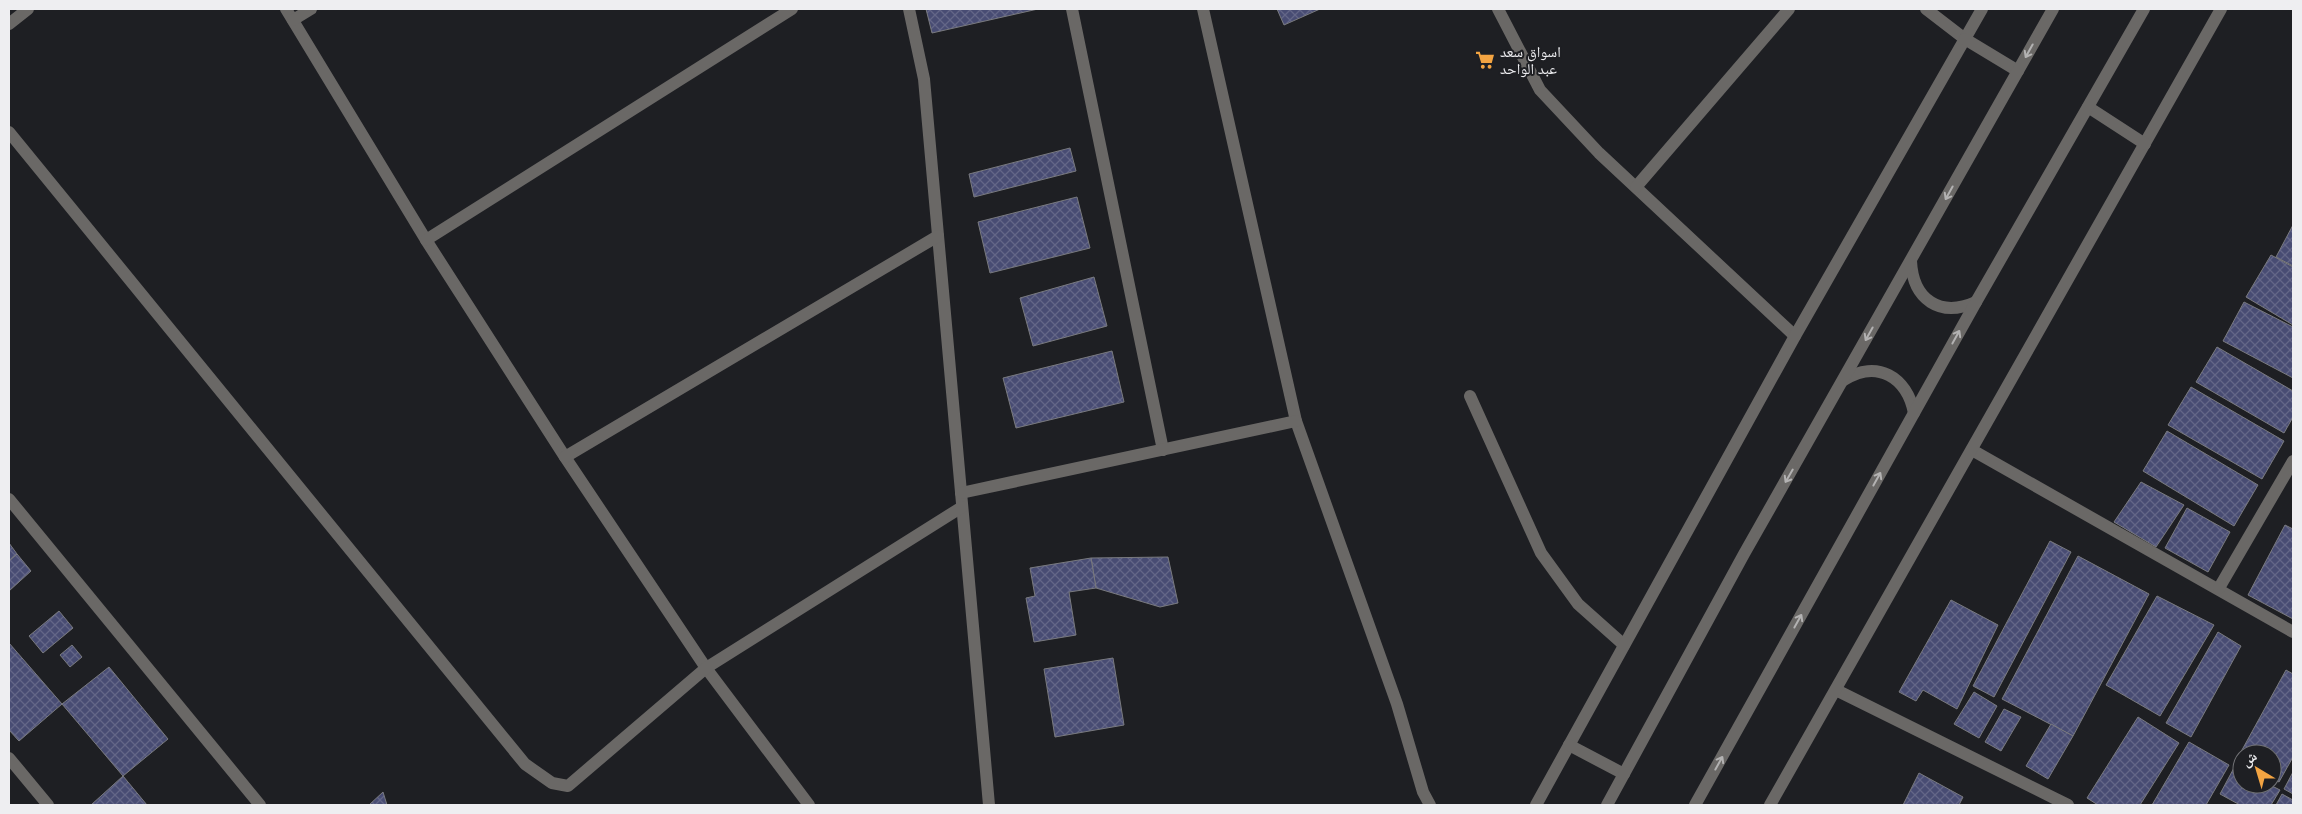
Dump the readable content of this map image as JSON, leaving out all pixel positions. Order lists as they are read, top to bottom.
{
  "places": {
    "supermarket": ["اسواق سعد عبد الواحد"]
  },
  "north": "top left"
}
